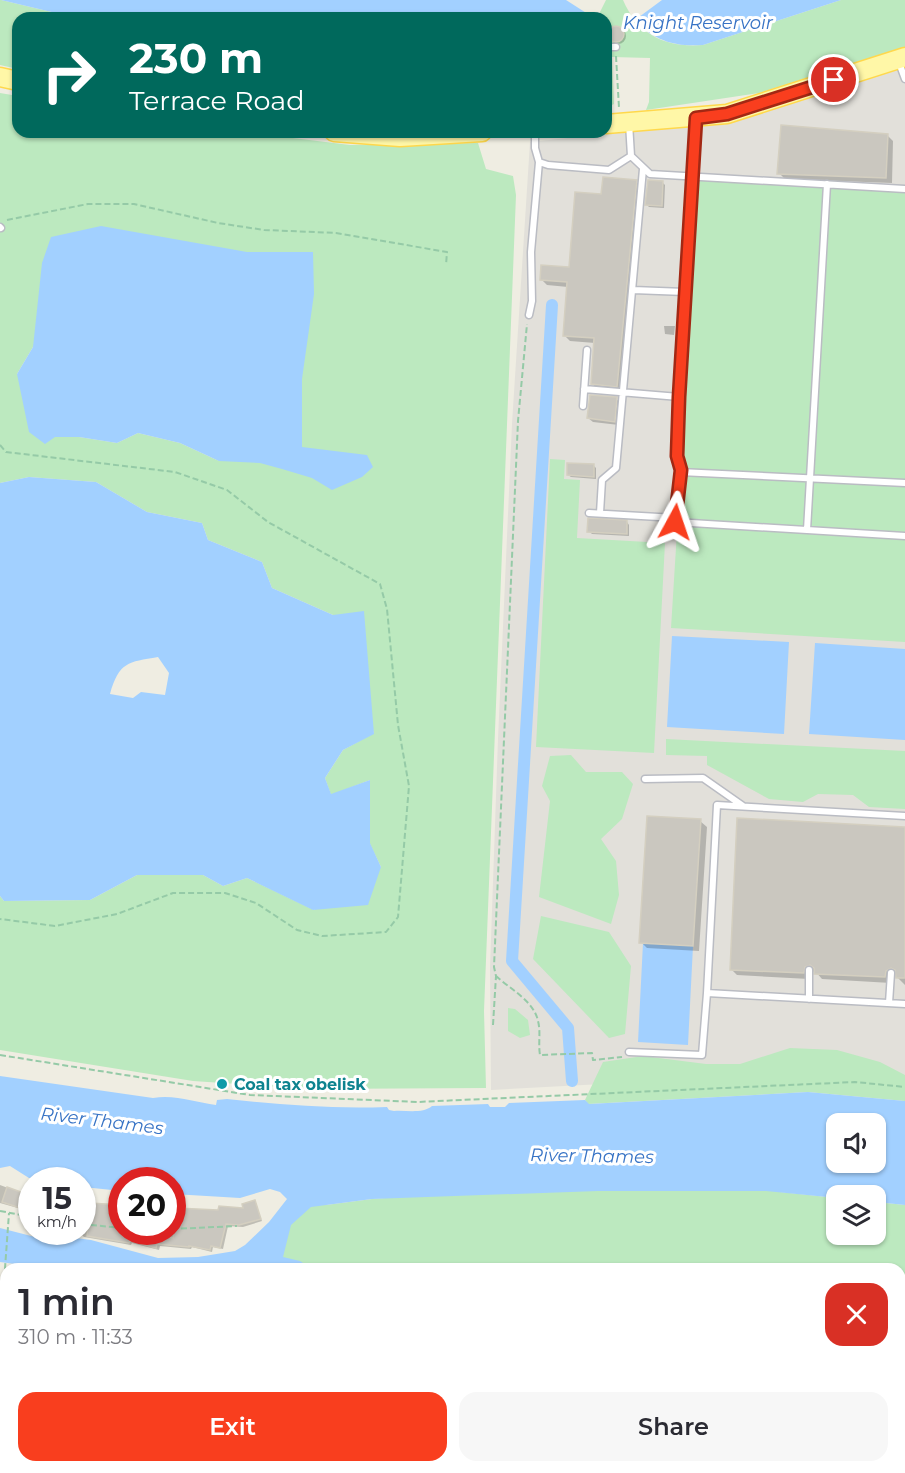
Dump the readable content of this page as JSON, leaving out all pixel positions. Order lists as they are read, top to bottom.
{
  "water": ["Knight Reservoir", "River Thames"],
  "places": ["Coal tax obelisk"],
  "page": {
    "turn": ["230 m", "Terrace Road"],
    "speed": "15 km/h",
    "limit": "20",
    "heading": ["1 min", "310 m · 11:33"],
    "buttons": ["Exit", "Share"]
  }
}
